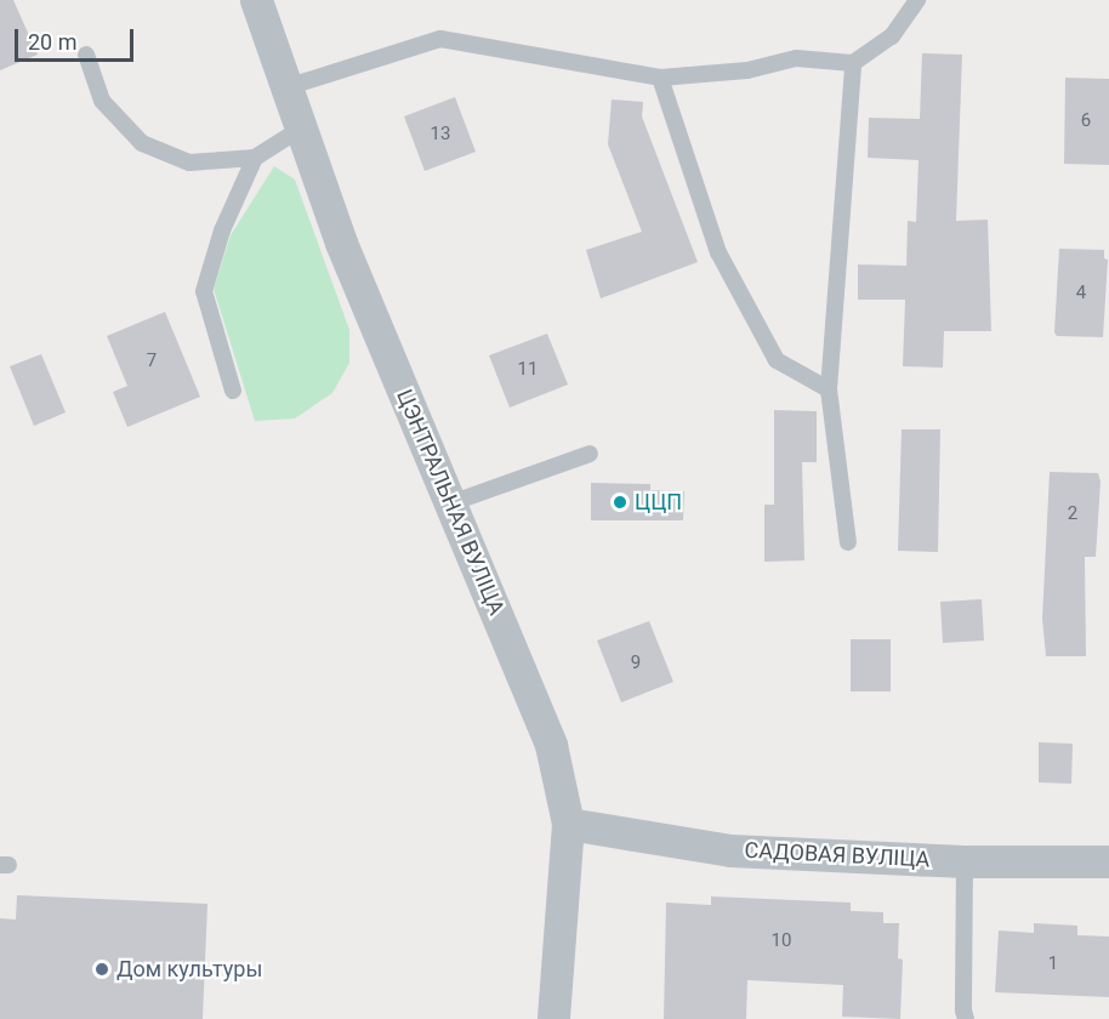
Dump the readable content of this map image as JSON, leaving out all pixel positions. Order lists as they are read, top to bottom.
{
  "streets": {
    "street": ["ЦЭНТРАЛЬНАЯ ВУЛІЦА", "САДОВАЯ ВУЛІЦА"]
  },
  "crossings": [
    ["ЦЭНТРАЛЬНАЯ ВУЛІЦА", "САДОВАЯ ВУЛІЦА"]
  ],
  "places": ["ЦЦП", "Дом культуры"],
  "house_numbers": [
    "6",
    "13",
    "4",
    "7",
    "11",
    "2",
    "9",
    "10",
    "1"
  ],
  "scale_bar": "20 m"
}
